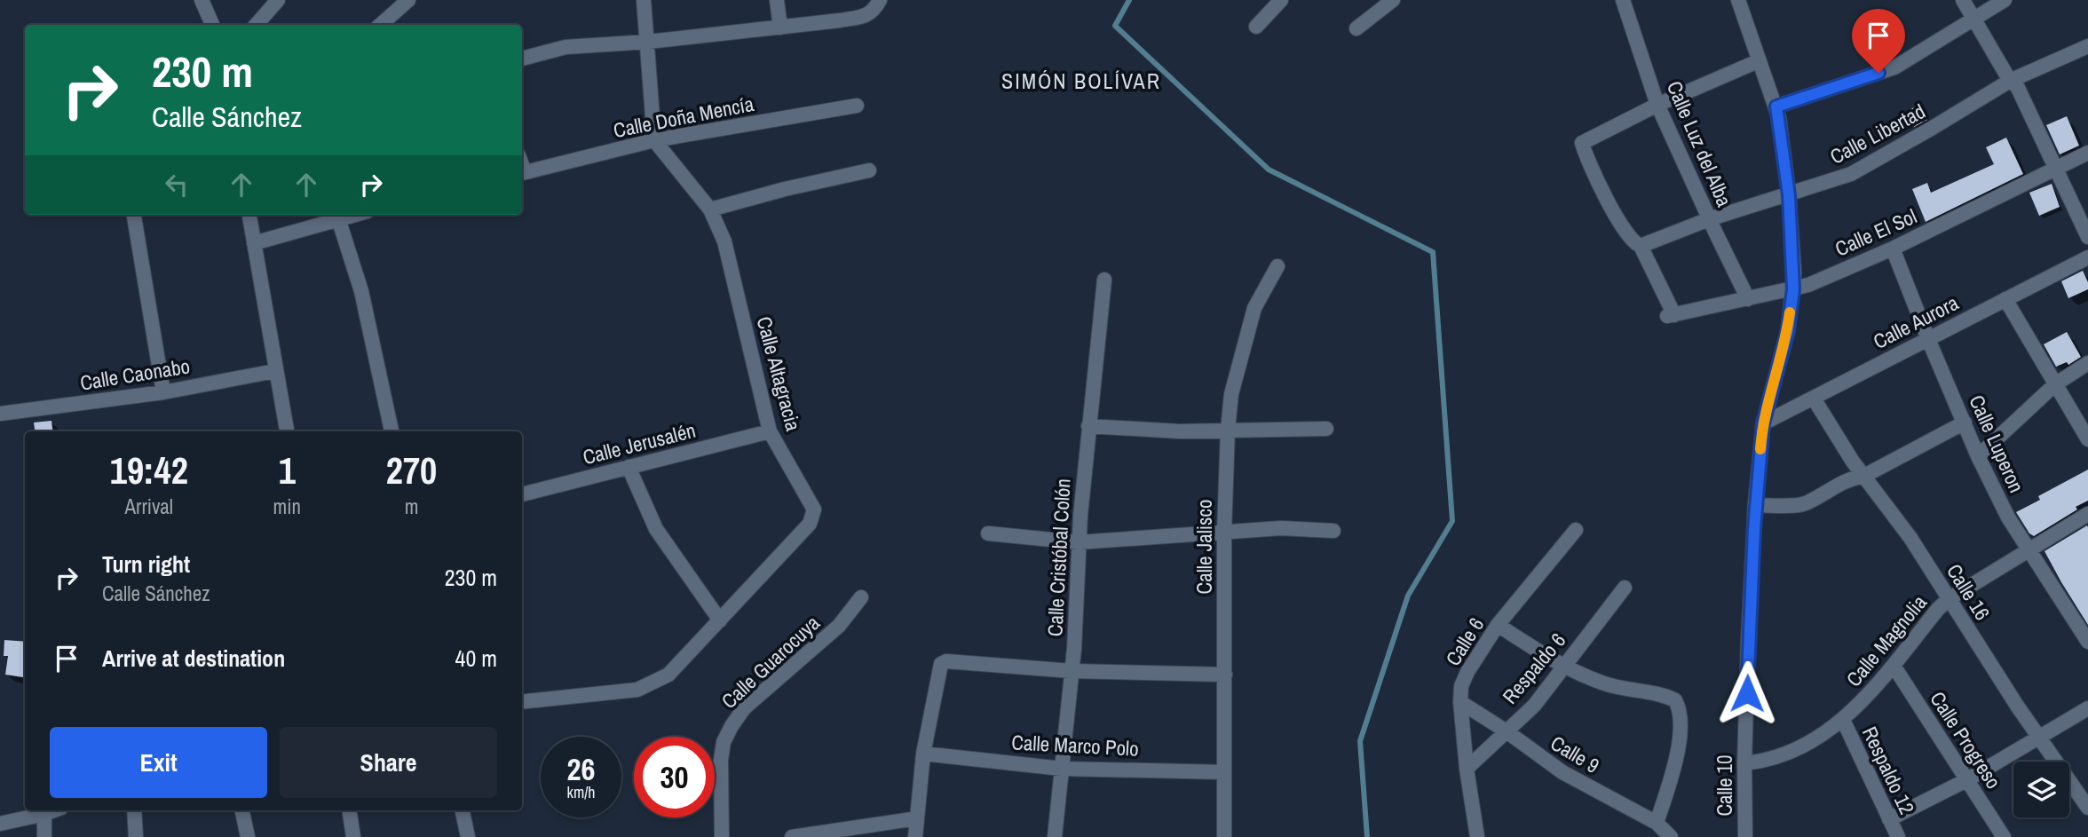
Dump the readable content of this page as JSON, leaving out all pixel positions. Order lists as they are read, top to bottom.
{
  "streets": {
    "street": [
      "Calle Doña Mencía",
      "Calle Libertad",
      "Calle Luz del Alba",
      "Calle El Sol",
      "Calle Aurora",
      "Calle Altagracia",
      "Calle Caonabo",
      "Calle Jerusalén",
      "Calle Luperon",
      "Calle Jalisco",
      "Calle Cristóbal Colón",
      "Calle 16",
      "Calle Magnolia",
      "Calle 6",
      "Calle Guarocuya",
      "Respaldo 6",
      "Calle Progreso",
      "Calle Marco Polo",
      "Calle 9",
      "Respaldo 12",
      "Calle 10"
    ]
  },
  "crossings": [
    ["Calle Doña Mencía", "Calle Altagracia"],
    ["Calle Libertad", "Calle Luz del Alba"],
    ["Calle Libertad", "Calle El Sol"],
    ["Calle Libertad", "Calle 10"],
    ["Calle Luz del Alba", "Calle El Sol"],
    ["Calle El Sol", "Calle Luperon"],
    ["Calle El Sol", "Calle 10"],
    ["Calle Aurora", "Calle Luperon"],
    ["Calle Aurora", "Calle 16"],
    ["Calle Aurora", "Calle 10"],
    ["Calle Altagracia", "Calle Jerusalén"],
    ["Calle Luperon", "Calle Magnolia"],
    ["Calle Jalisco", "Calle Marco Polo"],
    ["Calle Cristóbal Colón", "Calle Marco Polo"],
    ["Calle 16", "Calle Magnolia"],
    ["Calle Magnolia", "Calle Progreso"],
    ["Calle Magnolia", "Respaldo 12"],
    ["Calle Magnolia", "Calle 10"],
    ["Calle 6", "Respaldo 6"],
    ["Calle 6", "Calle 9"],
    ["Respaldo 6", "Calle 9"]
  ],
  "districts": ["SIMÓN BOLÍVAR"],
  "page": {
    "turn": ["230 m", "Calle Sánchez"],
    "eta": [
      "19:42",
      "Arrival",
      "1",
      "min",
      "270",
      "m"
    ],
    "list": [
      {
        "name": "Turn right",
        "note": "Calle Sánchez",
        "value": "230 m"
      },
      {
        "name": "Arrive at destination",
        "value": "40 m"
      }
    ],
    "buttons": ["Exit", "Share"],
    "speed": "26 km/h",
    "limit": "30"
  }
}
